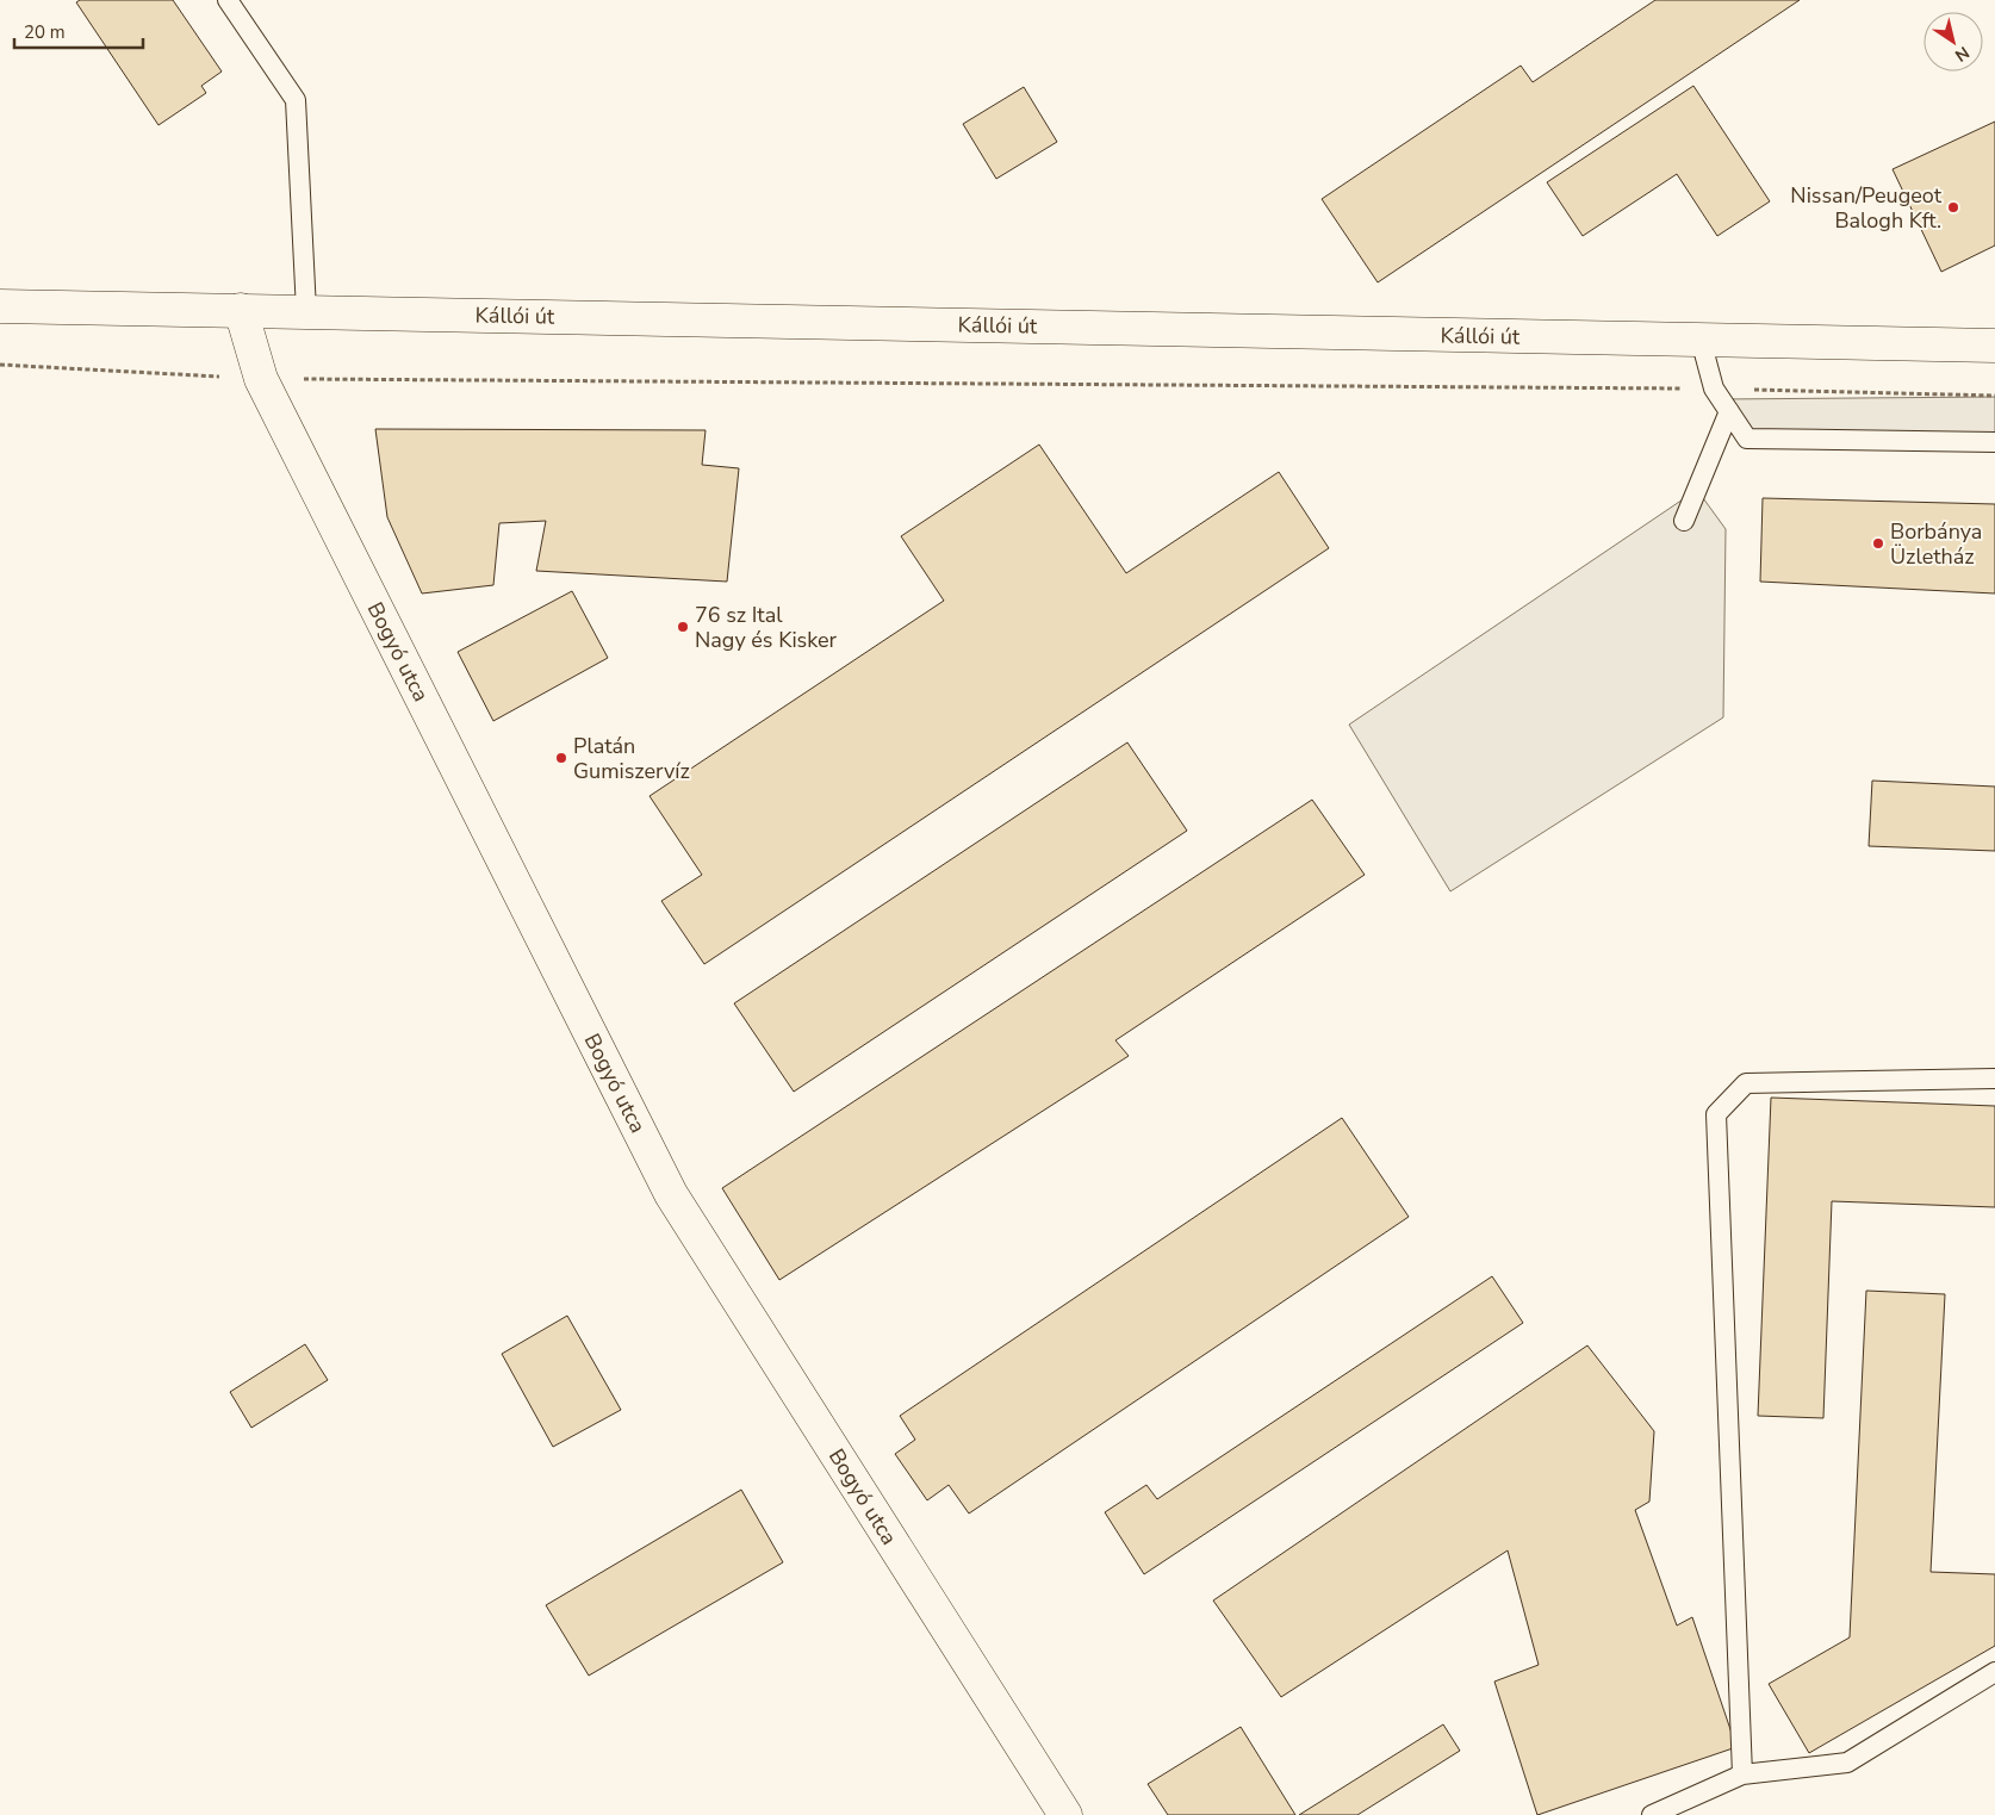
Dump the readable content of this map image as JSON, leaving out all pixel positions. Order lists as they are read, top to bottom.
{
  "streets": {
    "main road": ["Kállói út", "Bogyó utca"]
  },
  "crossings": [
    ["Kállói út", "Bogyó utca"]
  ],
  "places": [
    "Nissan/Peugeot Balogh Kft.",
    "Borbánya Üzletház",
    "76 sz Ital Nagy és Kisker",
    "Platán Gumiszervíz"
  ],
  "scale_bar": "20 m",
  "north": "bottom right"
}
